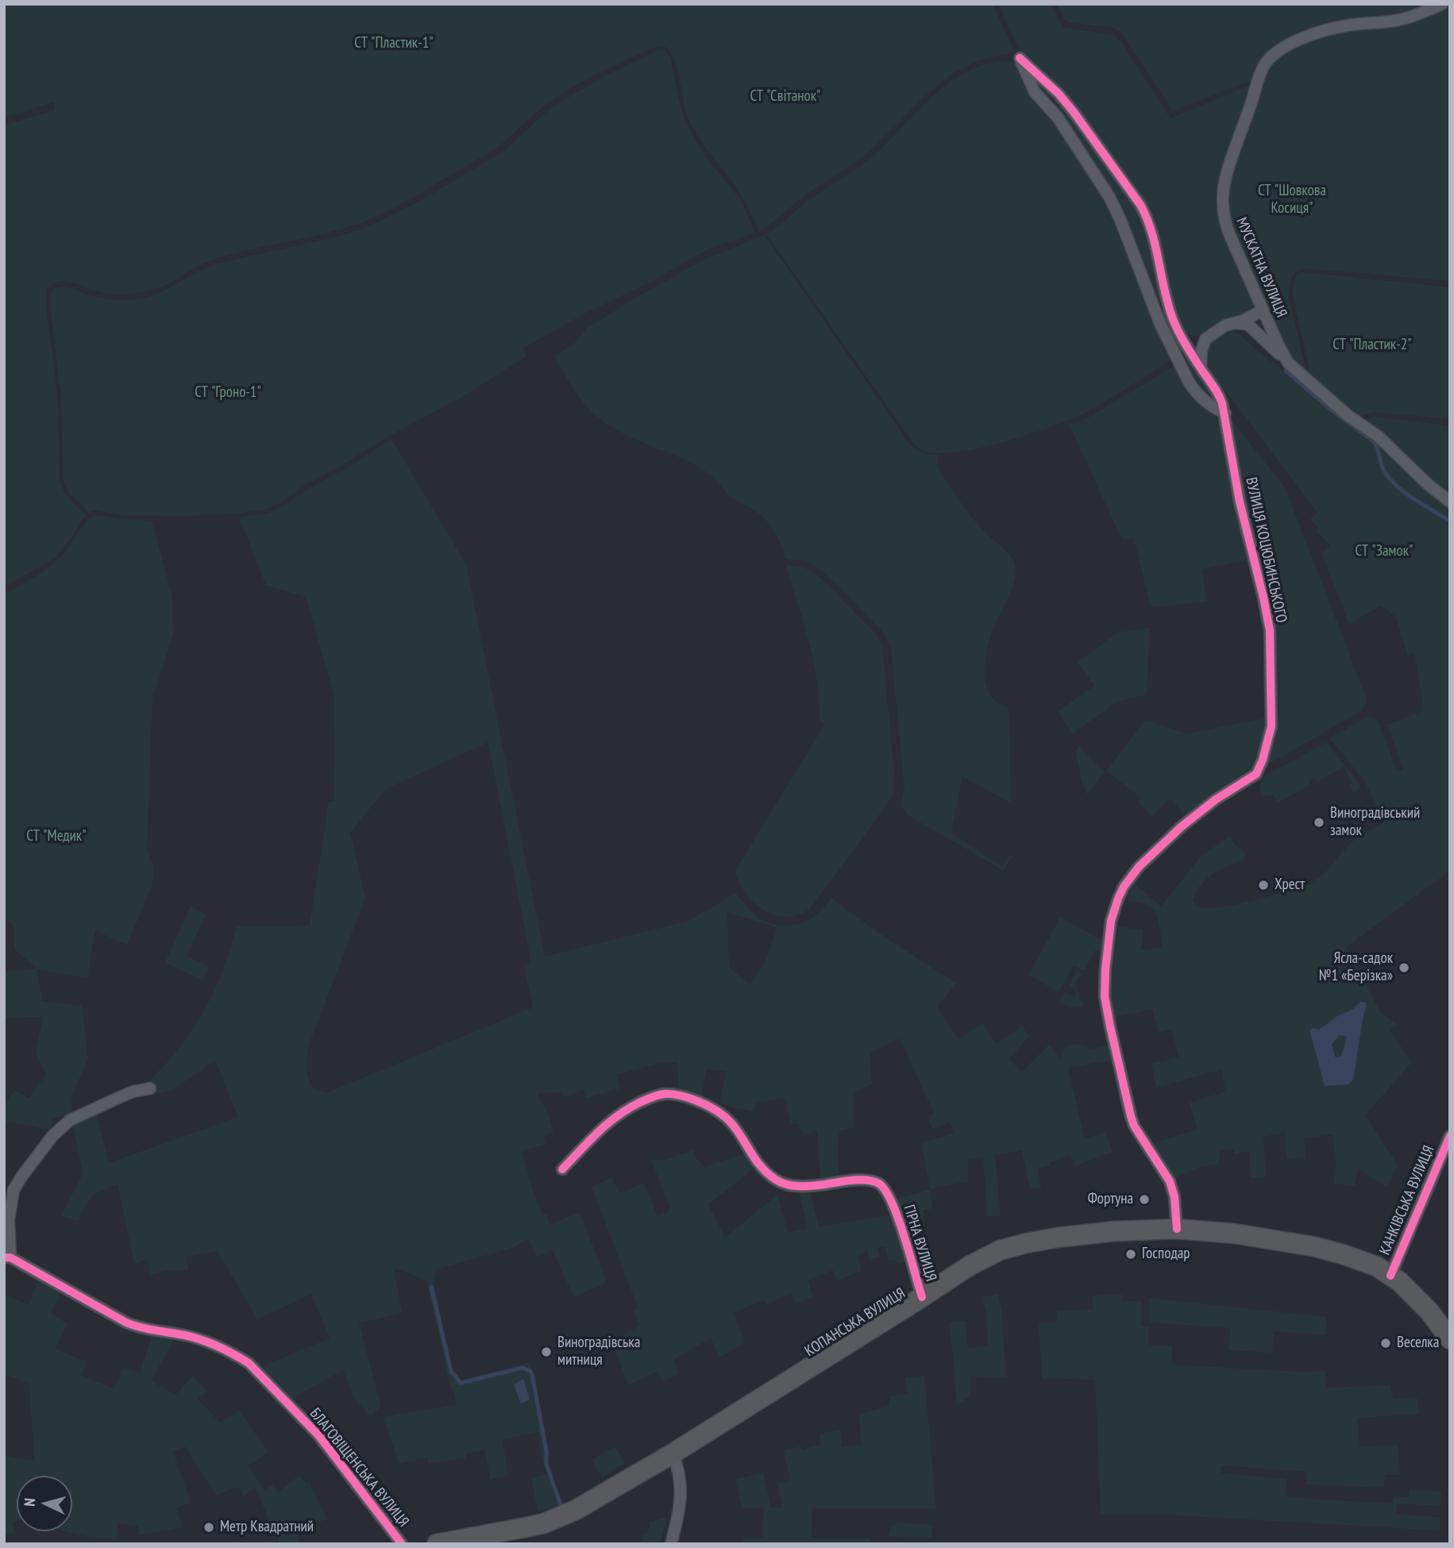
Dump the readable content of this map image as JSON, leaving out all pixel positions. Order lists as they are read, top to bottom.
{
  "streets": {
    "highway": ["КОПАНСЬКА ВУЛИЦЯ"],
    "street": [
      "МУСКАТНА ВУЛИЦЯ",
      "ВУЛИЦЯ КОЦЮБИНСЬКОГО",
      "КАНКІВСЬКА ВУЛИЦЯ",
      "ГІРНА ВУЛИЦЯ",
      "БЛАГОВІЩЕНСЬКА ВУЛИЦЯ"
    ]
  },
  "crossings": [
    ["ВУЛИЦЯ КОЦЮБИНСЬКОГО", "КОПАНСЬКА ВУЛИЦЯ"],
    ["КАНКІВСЬКА ВУЛИЦЯ", "КОПАНСЬКА ВУЛИЦЯ"],
    ["ГІРНА ВУЛИЦЯ", "КОПАНСЬКА ВУЛИЦЯ"]
  ],
  "parks": [
    "СТ \"Пластик-1\"",
    "СТ \"Світанок\"",
    "СТ \"Шовкова Косиця\"",
    "СТ \"Пластик-2\"",
    "СТ \"Гроно-1\"",
    "СТ \"Замок\"",
    "СТ \"Медик\""
  ],
  "places": [
    "Виноградівський замок",
    "Хрест",
    "Ясла-садок №1 «Берізка»",
    "Фортуна",
    "Господар",
    "Веселка",
    "Виноградівська митниця",
    "Метр Квадратний"
  ],
  "north": "left"
}
